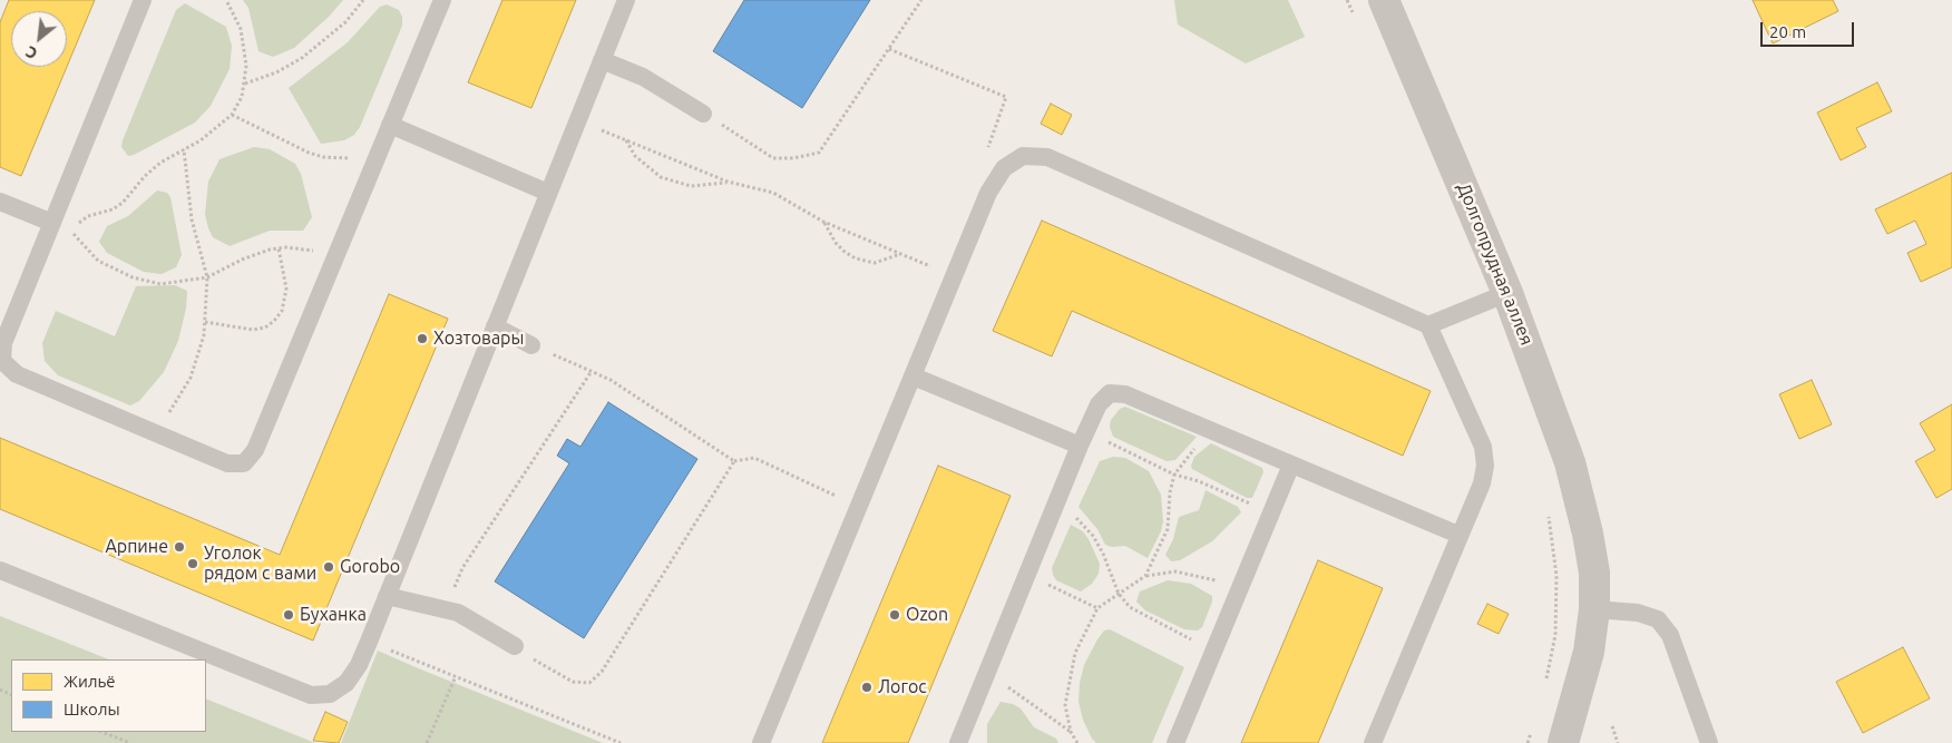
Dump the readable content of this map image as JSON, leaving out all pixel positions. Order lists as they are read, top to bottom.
{
  "streets": {
    "street": ["Долгопрудная аллея"]
  },
  "places": [
    "Хозтовары",
    "Арпине",
    "Уголок рядом с вами",
    "Gorobo",
    "Буханка",
    "Ozon",
    "Логос"
  ],
  "legend": ["Жильё", "Школы"],
  "scale_bar": "20 m",
  "north": "bottom left"
}
